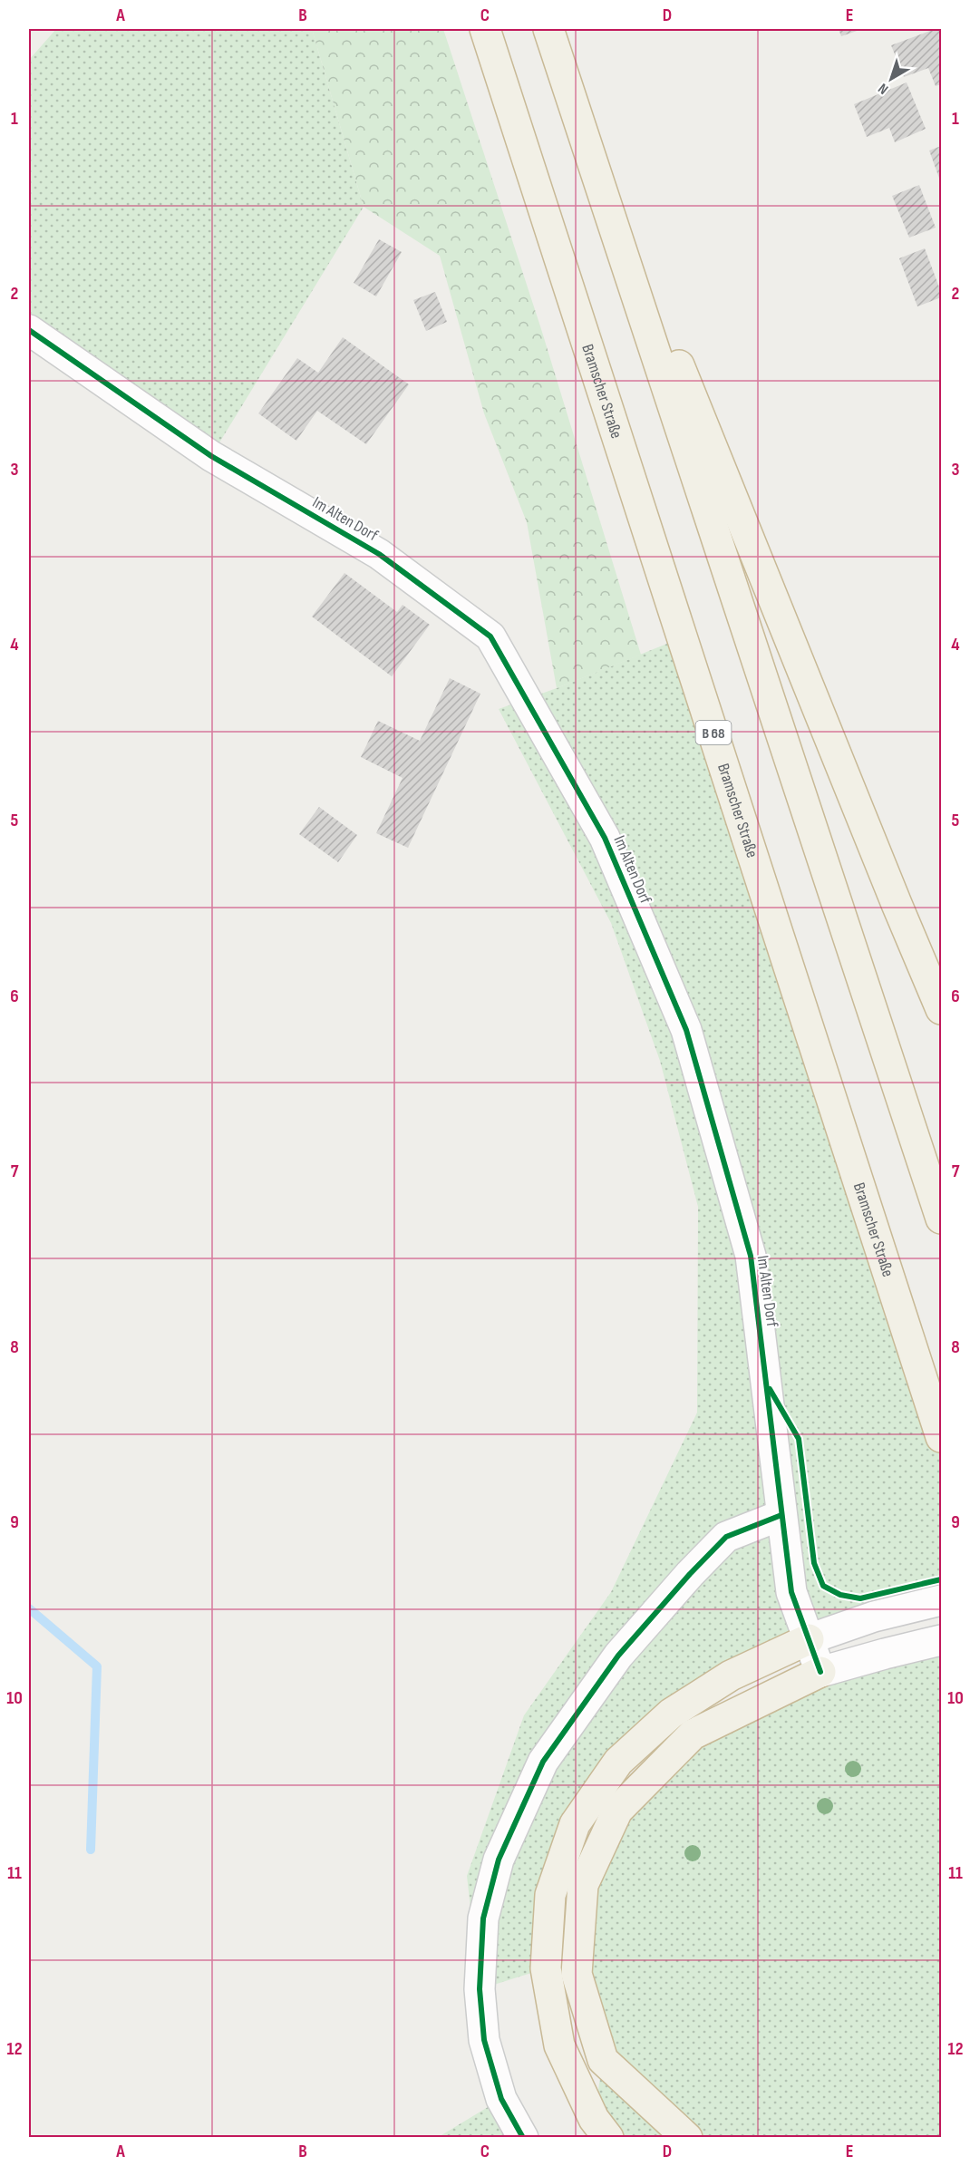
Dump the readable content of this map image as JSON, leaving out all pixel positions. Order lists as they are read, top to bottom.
{
  "streets": {
    "highway": ["Bramscher Straße", "B 68"],
    "street": ["Im Alten Dorf"]
  },
  "north": "bottom left",
  "grid": {
    "columns": [
      "A",
      "B",
      "C",
      "D",
      "E"
    ],
    "rows": [
      "1",
      "2",
      "3",
      "4",
      "5",
      "6",
      "7",
      "8",
      "9",
      "10",
      "11",
      "12"
    ]
  }
}
